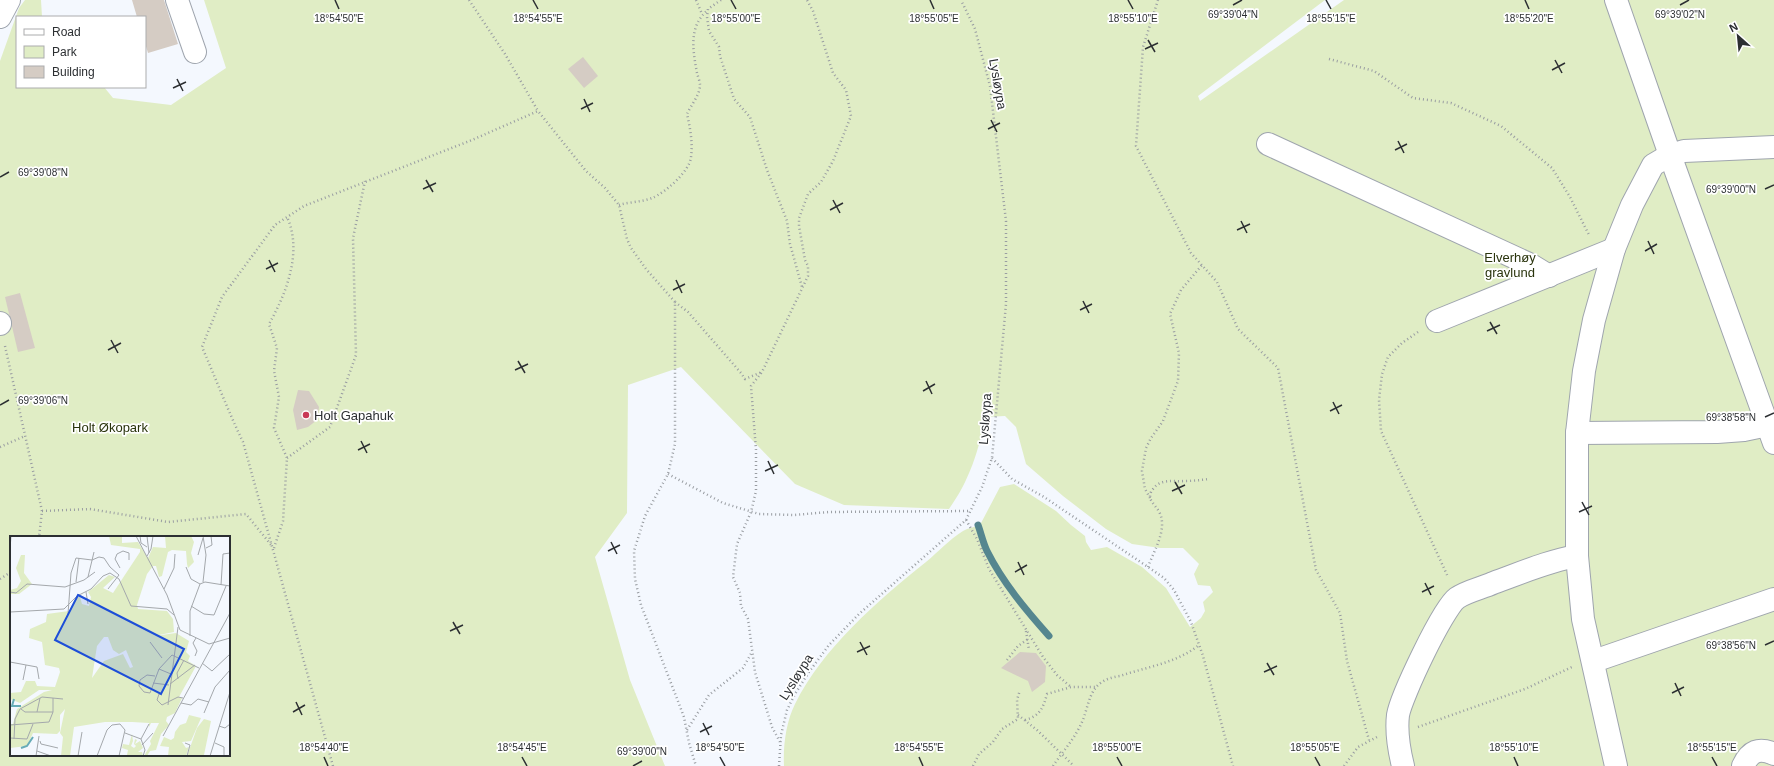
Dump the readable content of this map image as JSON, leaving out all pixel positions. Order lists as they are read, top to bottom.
{
  "streets": {
    "path": ["Lysløypa"]
  },
  "parks": ["Elverhøy gravlund", "Holt Økopark"],
  "places": ["Holt Gapahuk"],
  "legend": ["Road", "Park", "Building"],
  "north": "top left",
  "coordinates": [
    "69°39'04\"N",
    "69°39'02\"N",
    "18°54'50\"E",
    "18°54'55\"E",
    "18°55'00\"E",
    "18°55'05\"E",
    "18°55'10\"E",
    "18°55'15\"E",
    "18°55'20\"E",
    "69°39'08\"N",
    "69°39'00\"N",
    "69°39'06\"N",
    "69°38'58\"N",
    "69°38'56\"N",
    "18°54'40\"E",
    "18°54'45\"E"
  ]
}
